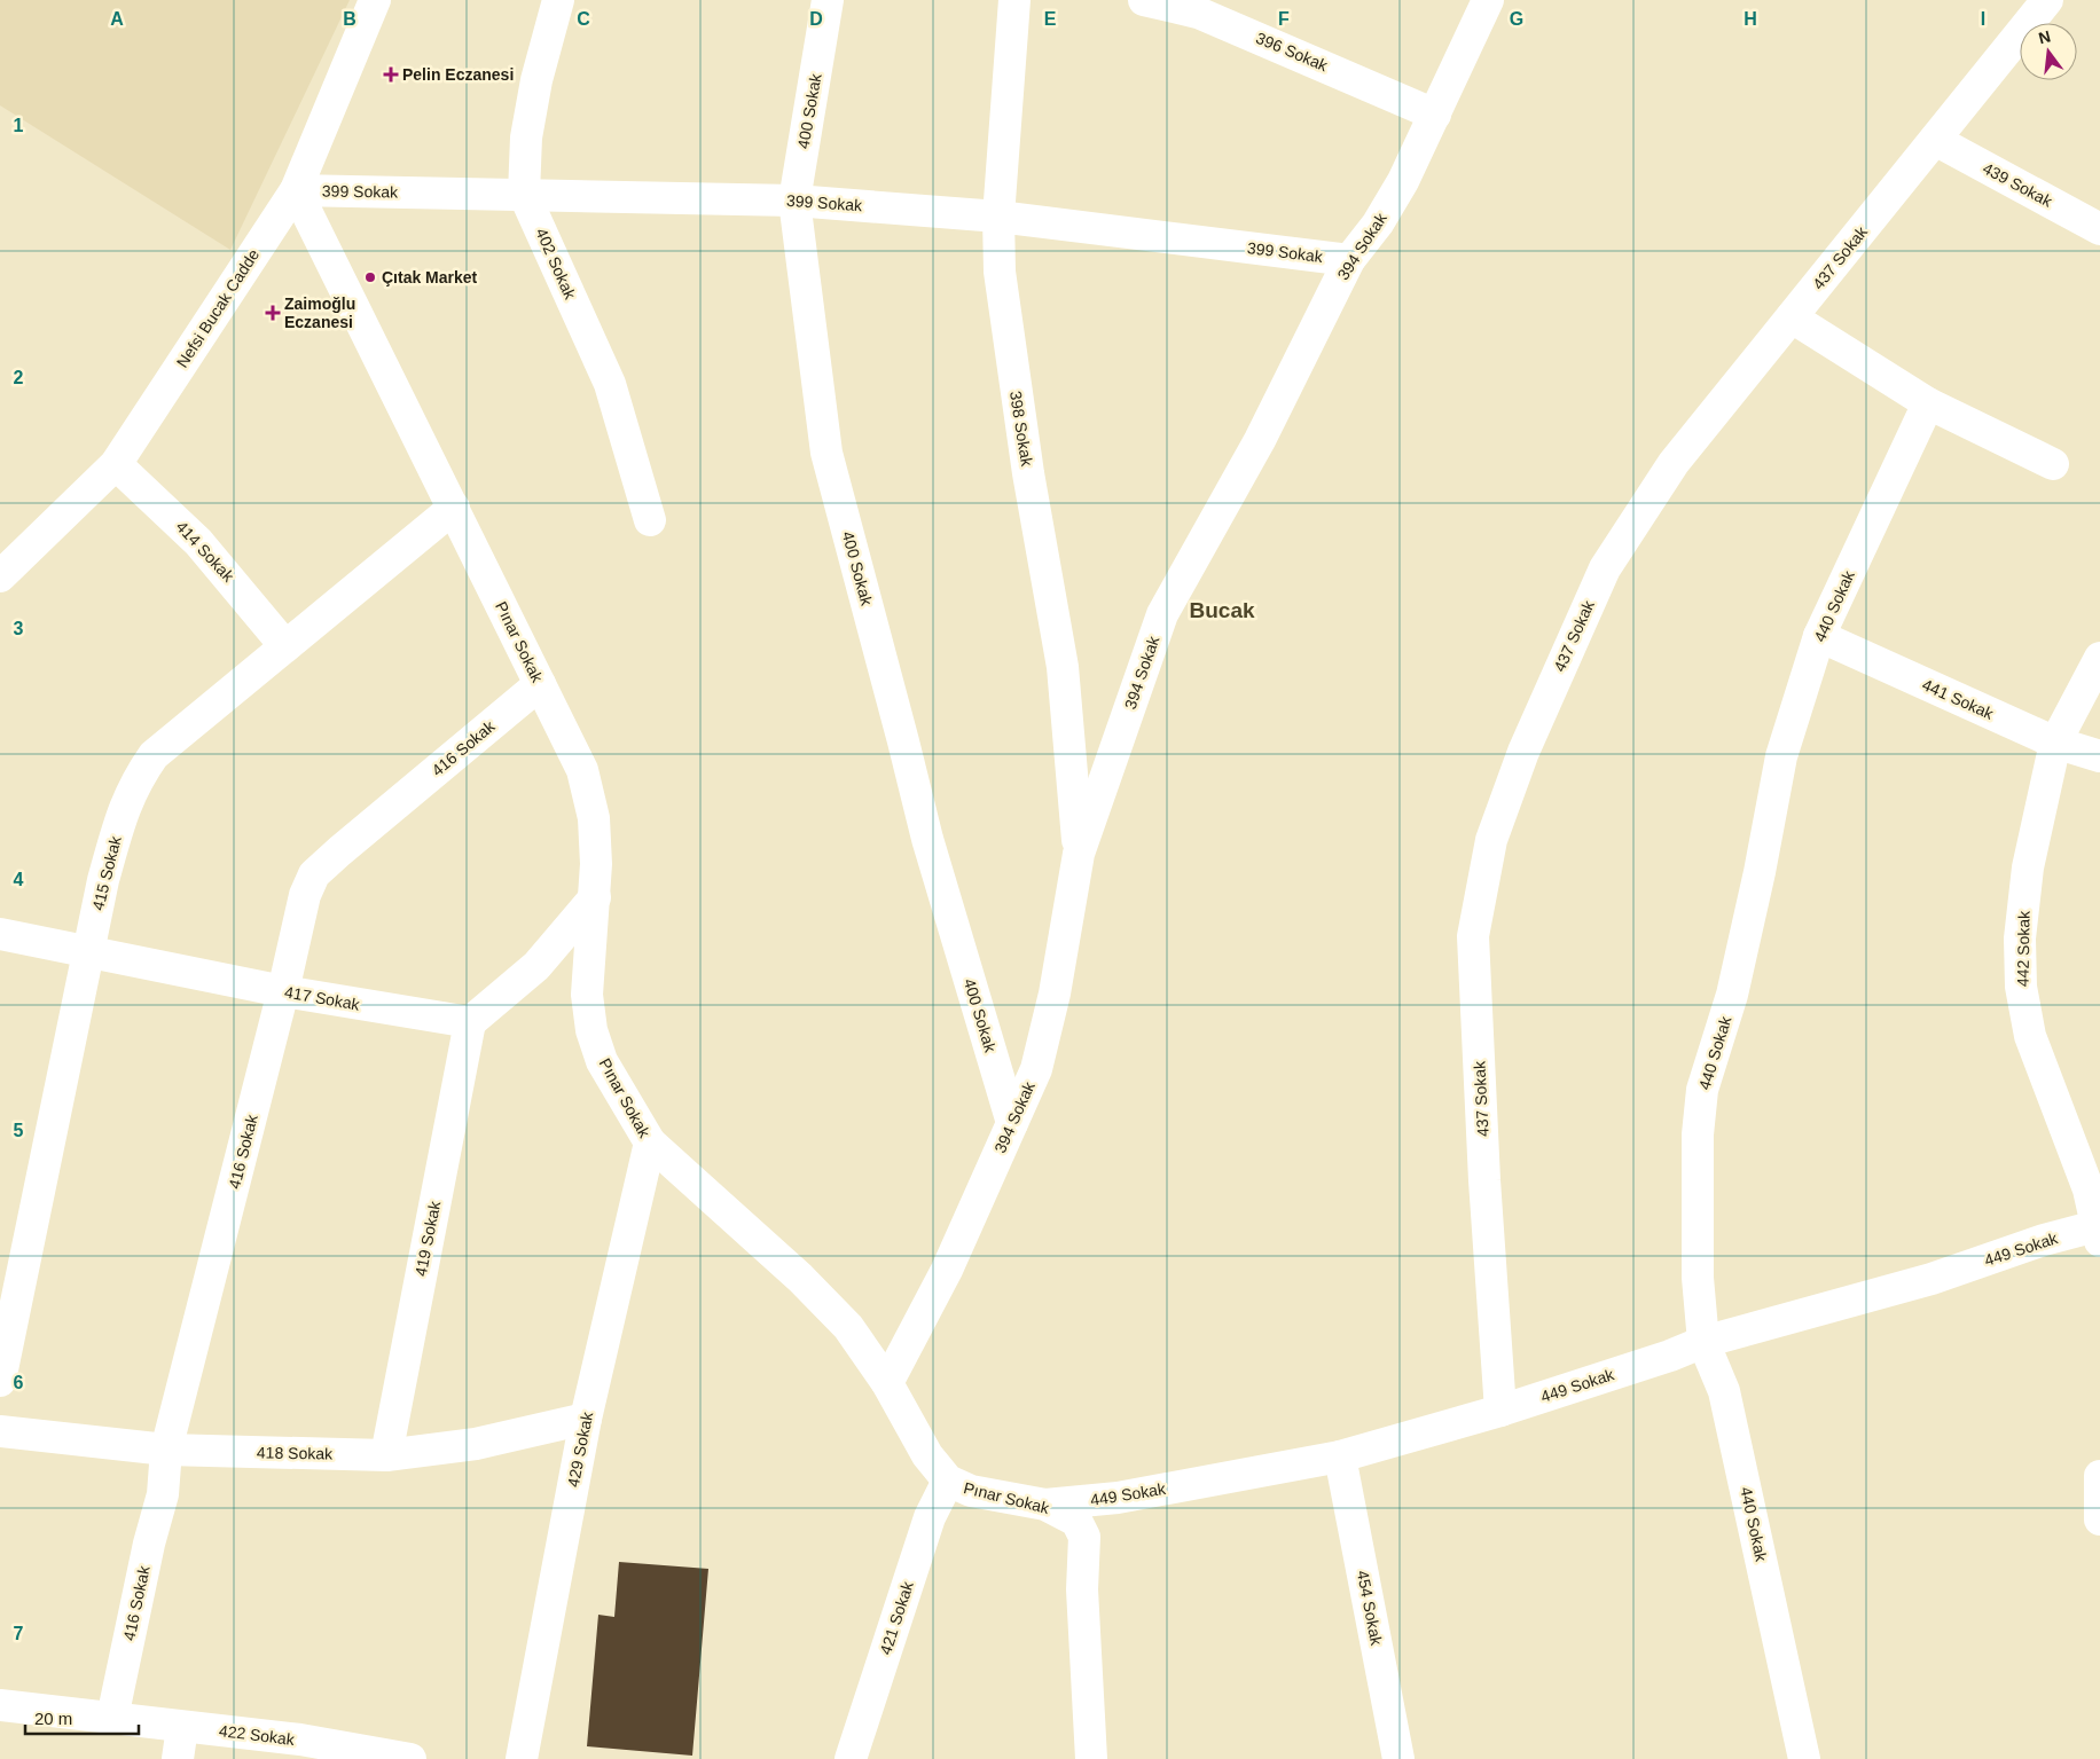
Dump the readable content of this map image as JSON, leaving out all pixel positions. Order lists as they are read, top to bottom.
{
  "streets": {
    "street": [
      "396 Sokak",
      "400 Sokak",
      "439 Sokak",
      "399 Sokak",
      "394 Sokak",
      "437 Sokak",
      "402 Sokak",
      "Nefsi Bucak Cadde",
      "398 Sokak",
      "414 Sokak",
      "440 Sokak",
      "Pınar Sokak",
      "441 Sokak",
      "416 Sokak",
      "415 Sokak",
      "442 Sokak",
      "417 Sokak",
      "419 Sokak",
      "449 Sokak",
      "429 Sokak",
      "418 Sokak",
      "454 Sokak",
      "421 Sokak",
      "422 Sokak"
    ]
  },
  "crossings": [
    ["396 Sokak", "394 Sokak"],
    ["400 Sokak", "399 Sokak"],
    ["400 Sokak", "394 Sokak"],
    ["439 Sokak", "437 Sokak"],
    ["399 Sokak", "394 Sokak"],
    ["399 Sokak", "402 Sokak"],
    ["399 Sokak", "Nefsi Bucak Cadde"],
    ["399 Sokak", "398 Sokak"],
    ["399 Sokak", "Pınar Sokak"],
    ["394 Sokak", "398 Sokak"],
    ["394 Sokak", "Pınar Sokak"],
    ["437 Sokak", "449 Sokak"],
    ["Nefsi Bucak Cadde", "414 Sokak"],
    ["Nefsi Bucak Cadde", "Pınar Sokak"],
    ["414 Sokak", "415 Sokak"],
    ["440 Sokak", "441 Sokak"],
    ["440 Sokak", "449 Sokak"],
    ["Pınar Sokak", "416 Sokak"],
    ["Pınar Sokak", "415 Sokak"],
    ["Pınar Sokak", "449 Sokak"],
    ["Pınar Sokak", "429 Sokak"],
    ["Pınar Sokak", "421 Sokak"],
    ["441 Sokak", "442 Sokak"],
    ["416 Sokak", "417 Sokak"],
    ["416 Sokak", "418 Sokak"],
    ["416 Sokak", "422 Sokak"],
    ["415 Sokak", "417 Sokak"],
    ["442 Sokak", "449 Sokak"],
    ["417 Sokak", "419 Sokak"],
    ["419 Sokak", "418 Sokak"],
    ["449 Sokak", "454 Sokak"],
    ["429 Sokak", "418 Sokak"]
  ],
  "districts": ["Bucak"],
  "places": {
    "health": ["Pelin Eczanesi", "Zaimoğlu Eczanesi"],
    "other": ["Çıtak Market"]
  },
  "scale_bar": "20 m",
  "north": "top",
  "grid": {
    "columns": [
      "A",
      "B",
      "C",
      "D",
      "E",
      "F",
      "G",
      "H",
      "I"
    ],
    "rows": [
      "1",
      "2",
      "3",
      "4",
      "5",
      "6",
      "7"
    ]
  }
}
